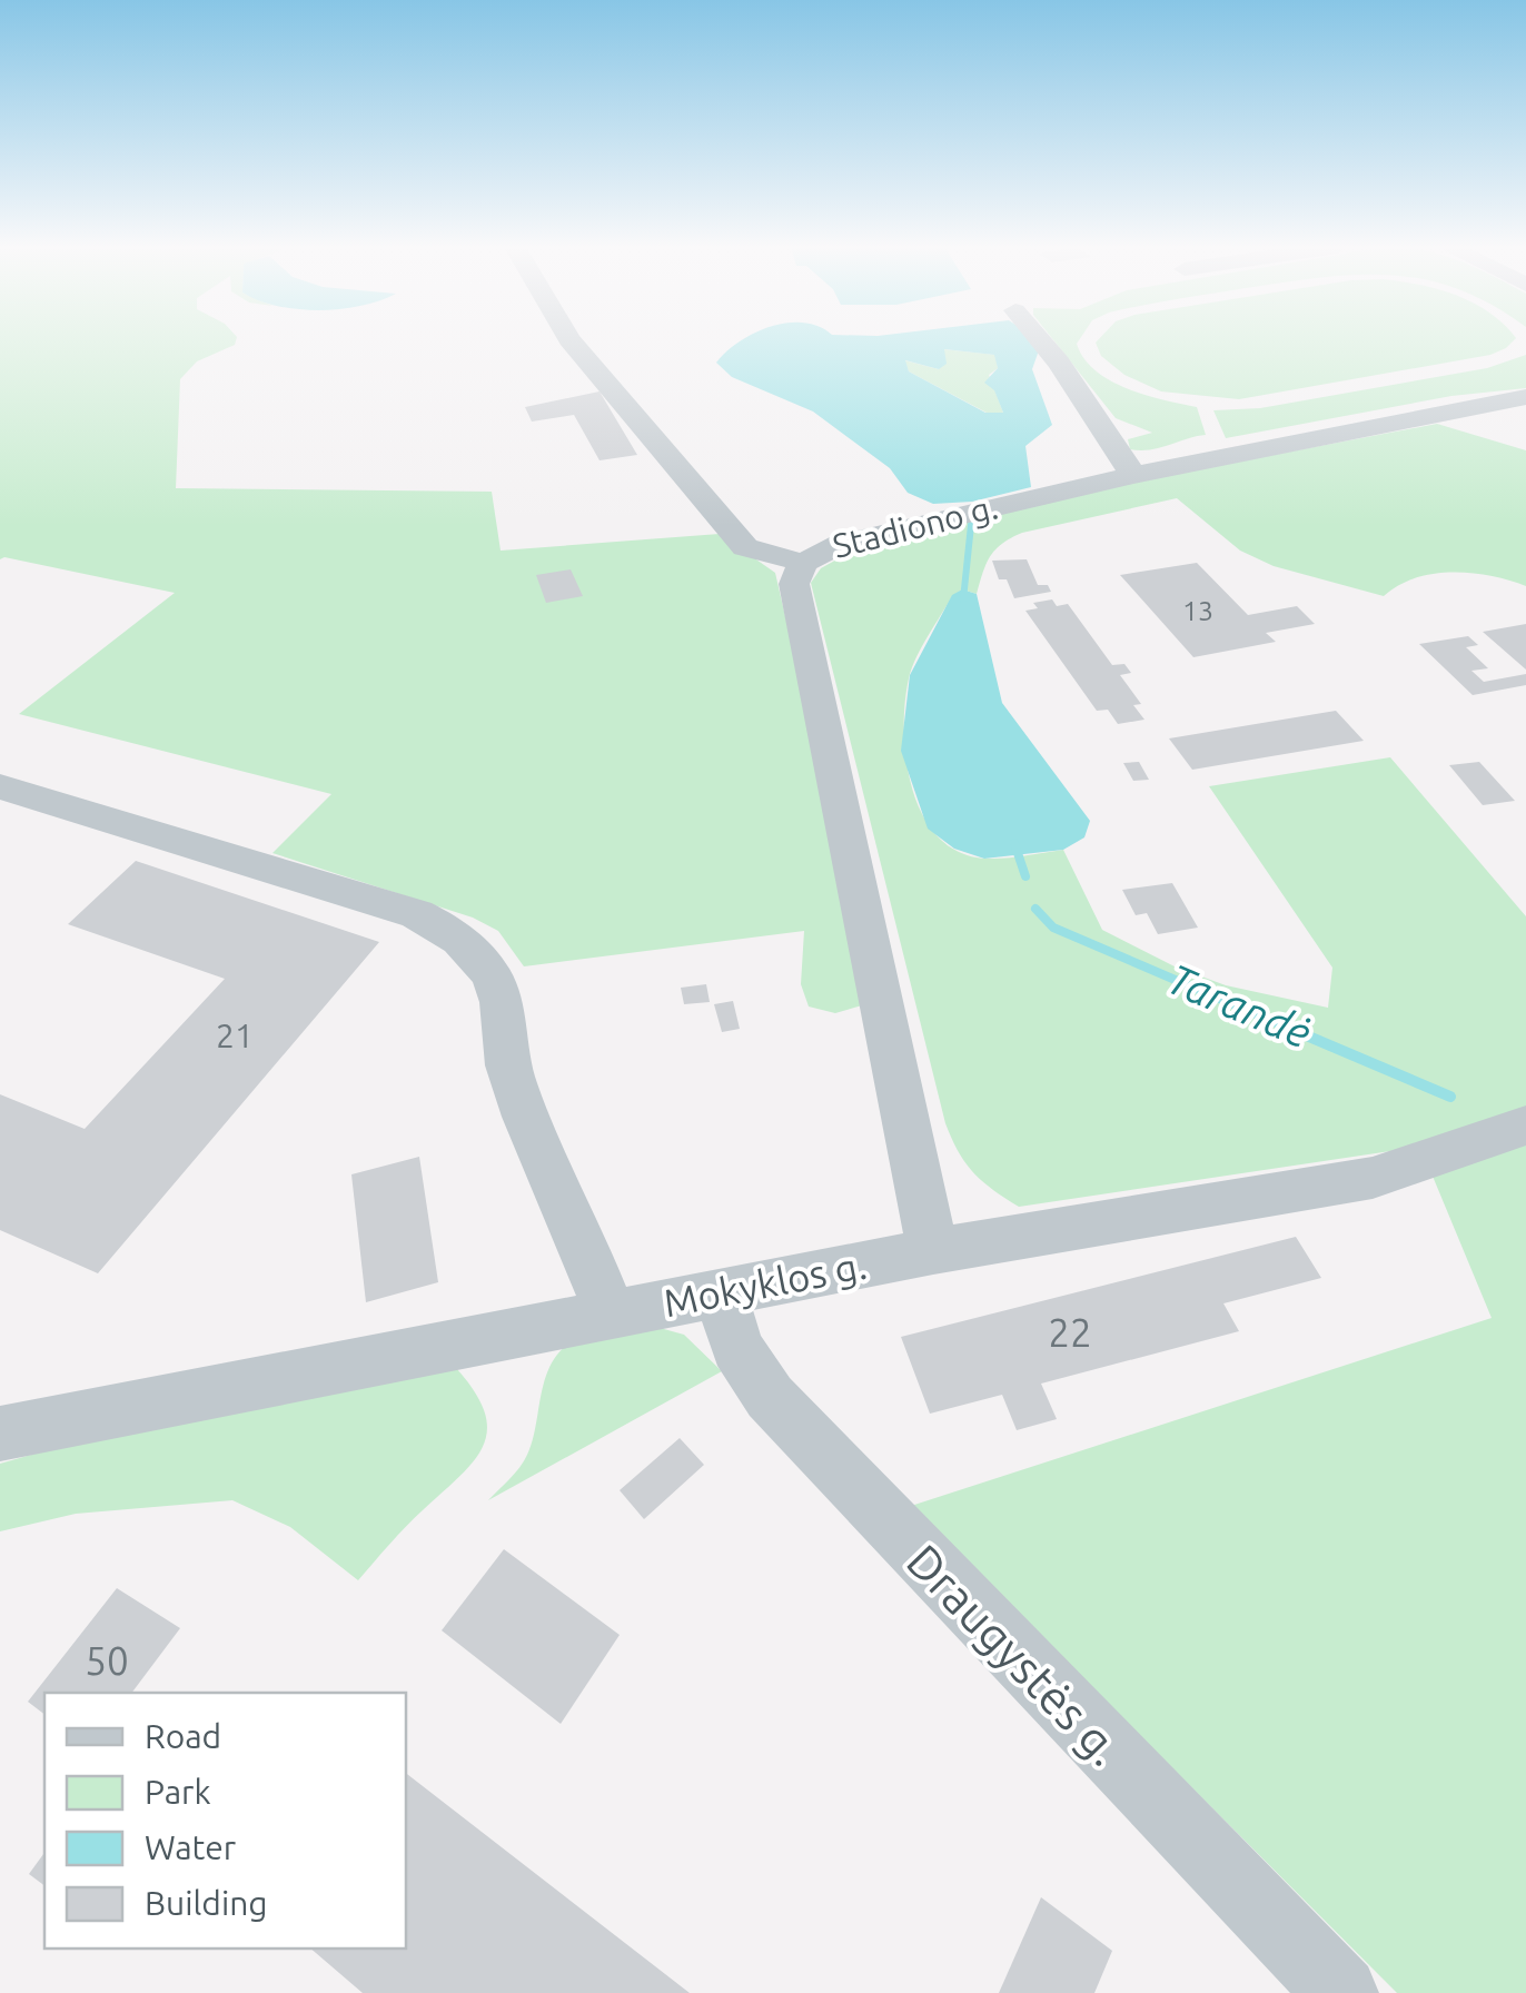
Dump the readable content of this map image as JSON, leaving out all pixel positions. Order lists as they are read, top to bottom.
{
  "streets": {
    "street": ["Stadiono g.", "Mokyklos g.", "Draugystės g."]
  },
  "crossings": [
    ["Stadiono g.", "Mokyklos g."],
    ["Mokyklos g.", "Draugystės g."]
  ],
  "water": ["Tarandė"],
  "house_numbers": [
    "13",
    "21",
    "22",
    "50"
  ],
  "legend": [
    "Road",
    "Park",
    "Water",
    "Building"
  ]
}
